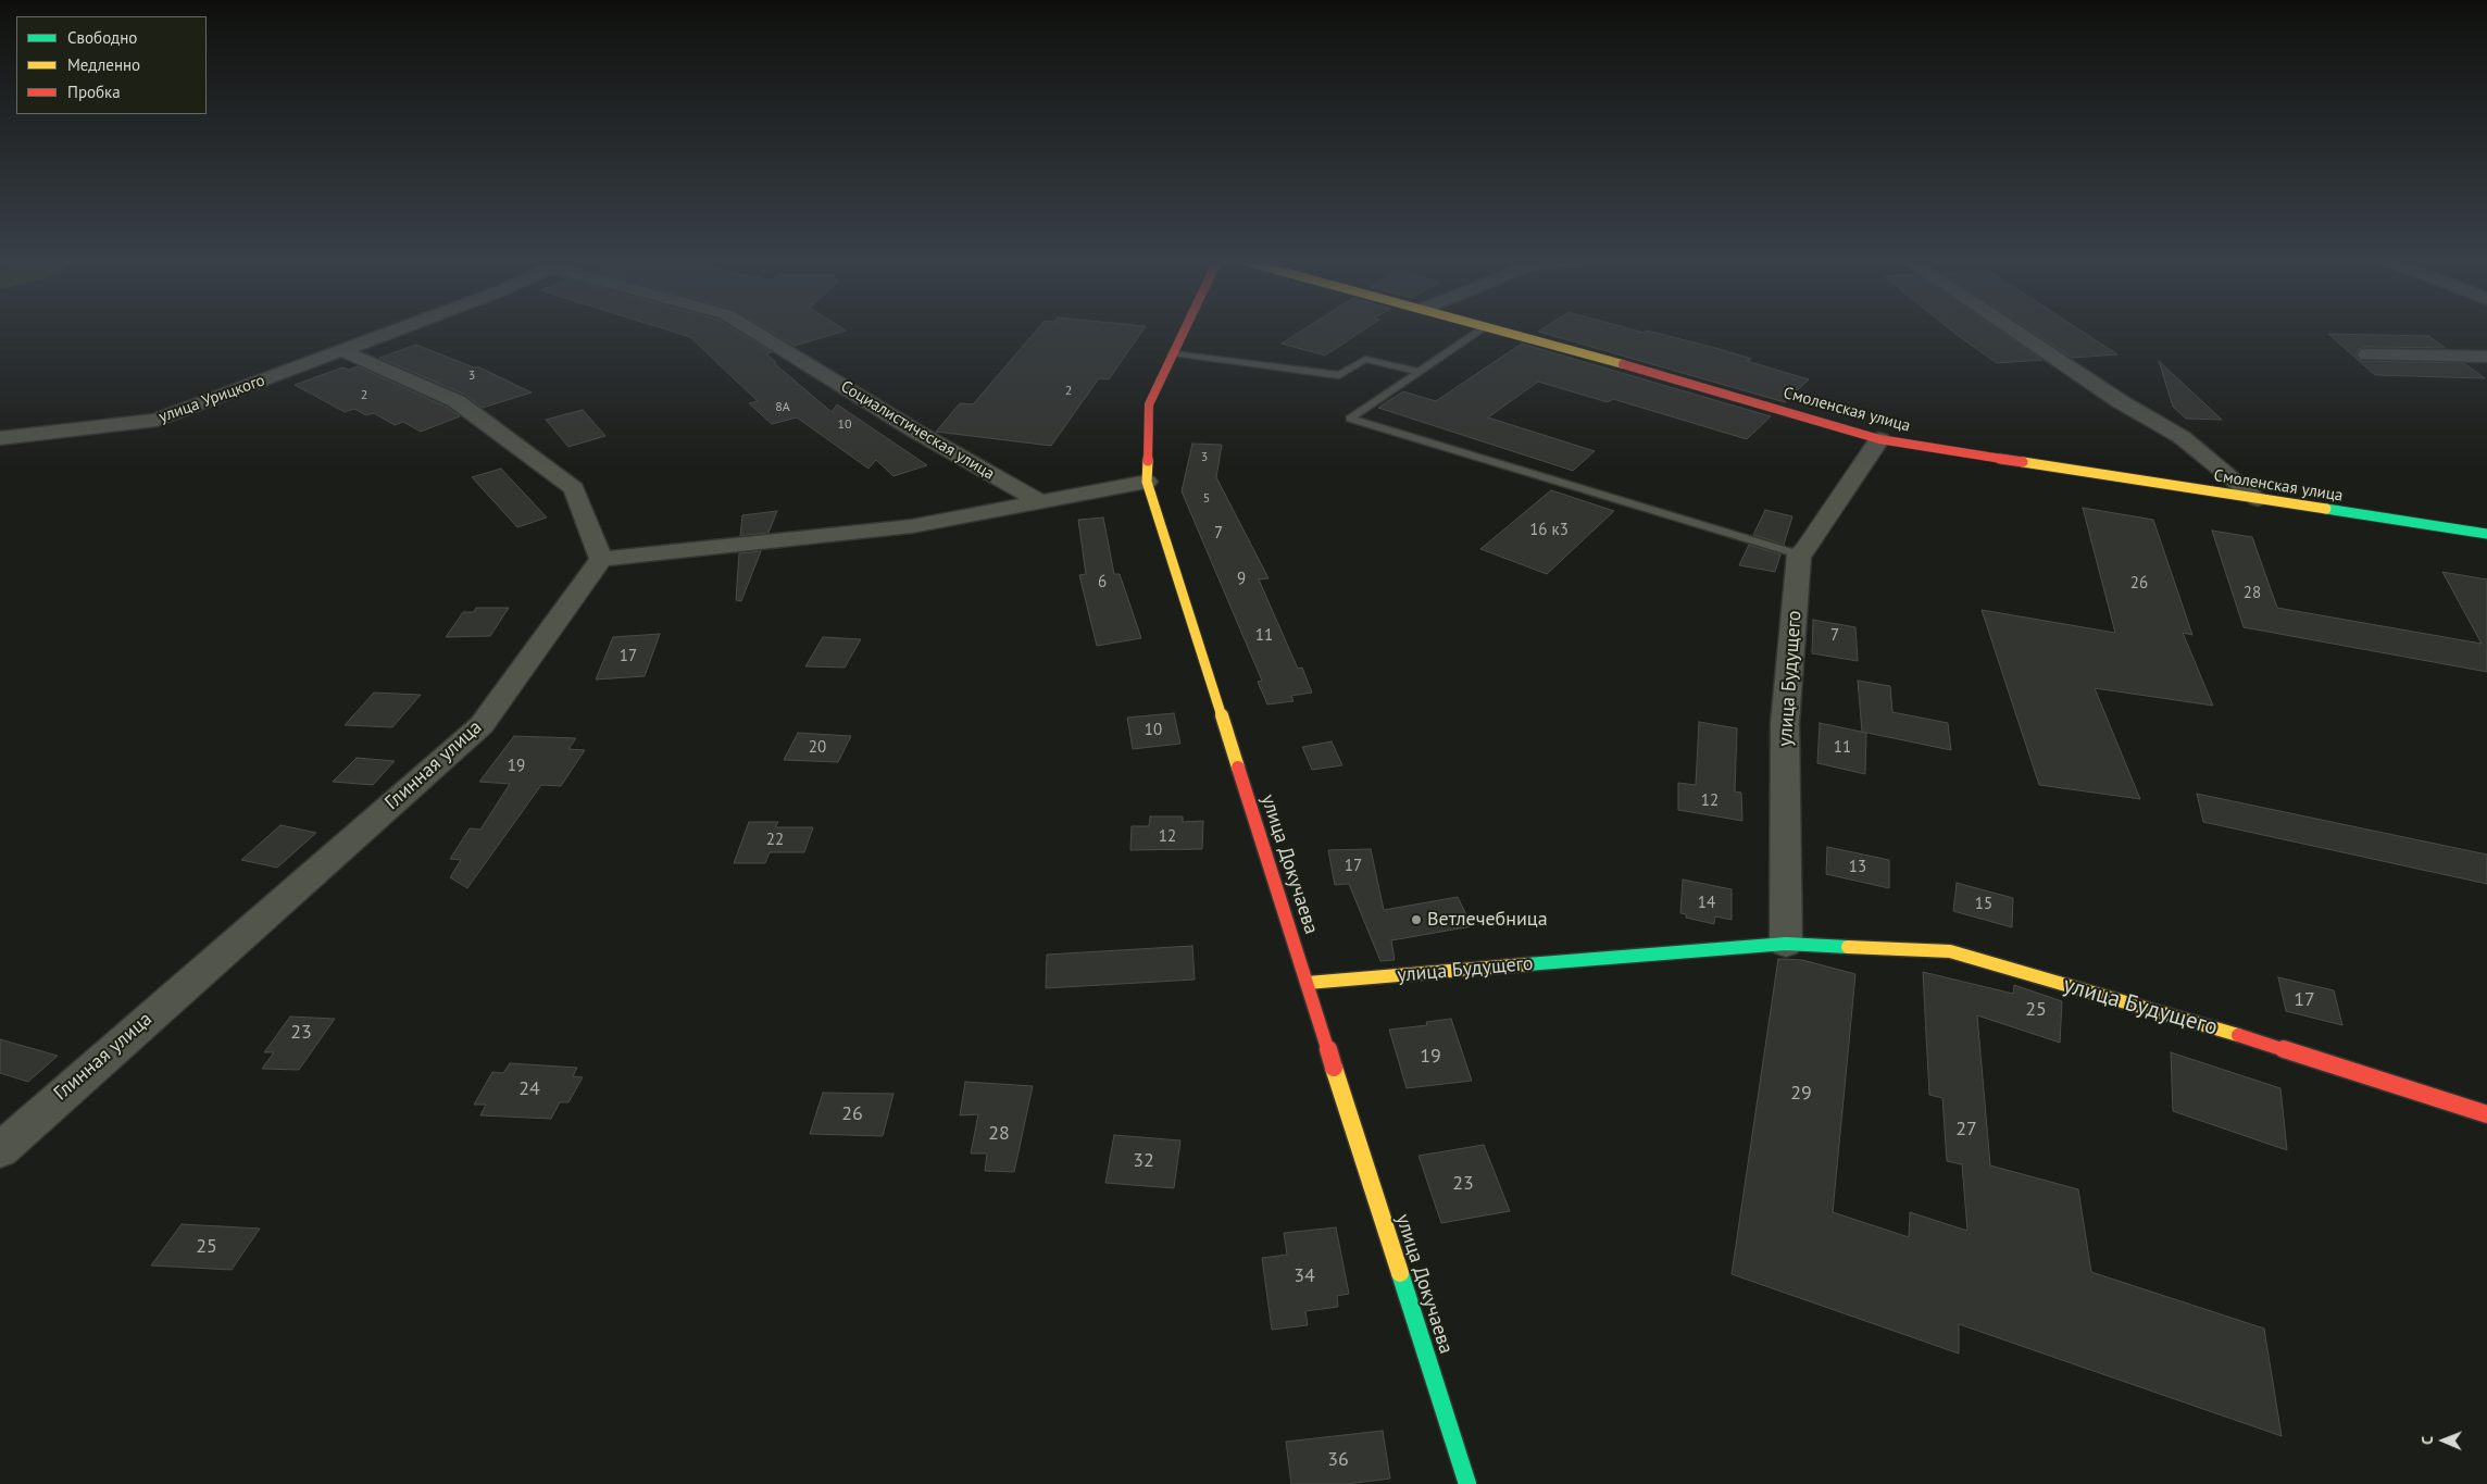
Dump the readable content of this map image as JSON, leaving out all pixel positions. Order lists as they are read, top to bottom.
{
  "streets": {
    "street": [
      "улица Урицкого",
      "Смоленская улица",
      "Социалистическая улица",
      "улица Будущего",
      "Глинная улица",
      "улица Докучаева"
    ]
  },
  "crossings": [
    ["улица Будущего", "улица Докучаева"]
  ],
  "places": ["Ветлечебница"],
  "house_numbers": [
    "3",
    "2",
    "2",
    "8А",
    "10",
    "3",
    "5",
    "16 к3",
    "7",
    "9",
    "6",
    "26",
    "28",
    "11",
    "7",
    "17",
    "10",
    "20",
    "11",
    "19",
    "12",
    "12",
    "22",
    "17",
    "13",
    "14",
    "15",
    "17",
    "25",
    "23",
    "19",
    "24",
    "29",
    "26",
    "27",
    "28",
    "32",
    "23",
    "25",
    "34",
    "36"
  ],
  "legend": ["Свободно", "Медленно", "Пробка"],
  "north": "left"
}
